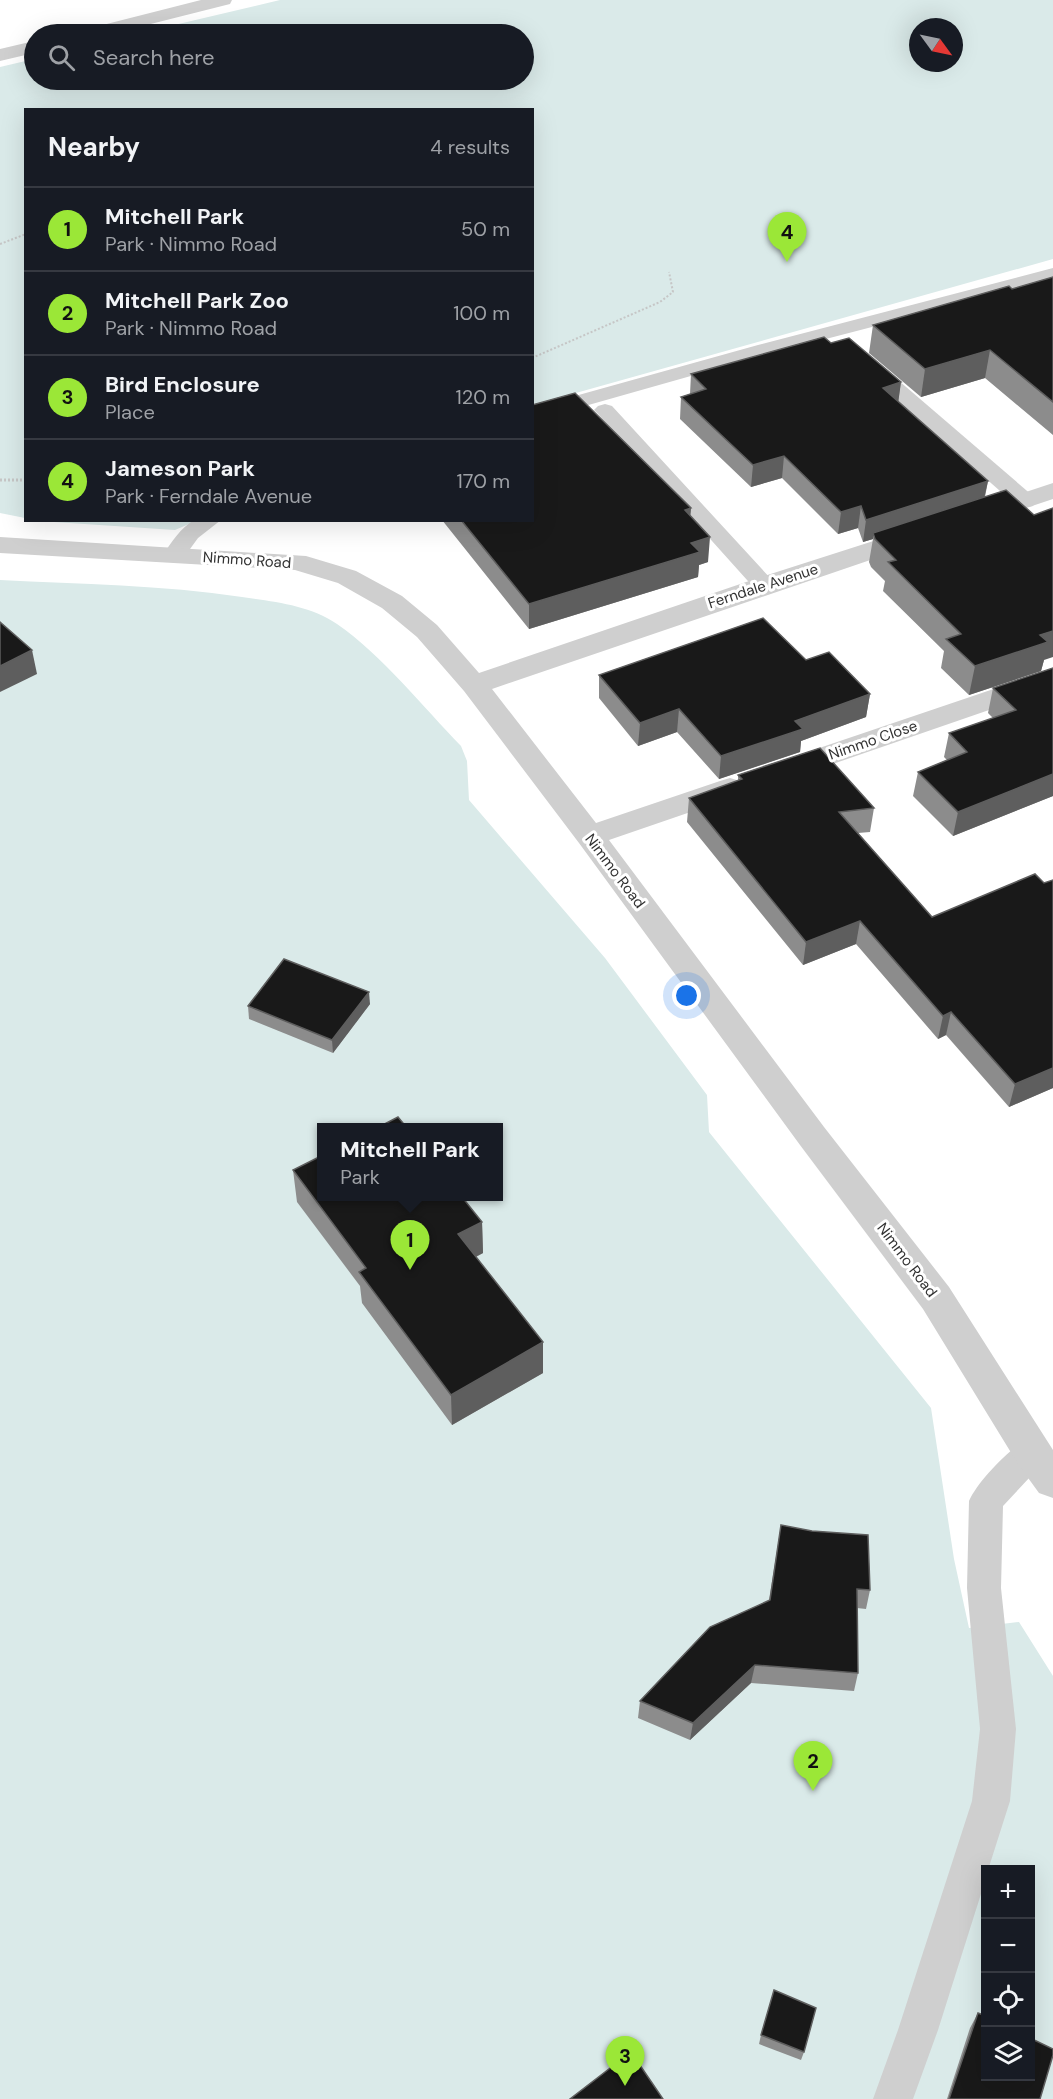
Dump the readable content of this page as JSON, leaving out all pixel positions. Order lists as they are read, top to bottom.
{
  "streets": {
    "street": ["Nimmo Road", "Ferndale Avenue", "Nimmo Close"]
  },
  "crossings": [
    ["Nimmo Road", "Ferndale Avenue"],
    ["Nimmo Road", "Nimmo Close"]
  ],
  "north": "bottom right",
  "page": {
    "search": "Search here",
    "heading": ["Nearby", "4 results"],
    "list": [
      {
        "mark": "1",
        "name": "Mitchell Park",
        "note": "Park · Nimmo Road",
        "value": "50 m"
      },
      {
        "mark": "2",
        "name": "Mitchell Park Zoo",
        "note": "Park · Nimmo Road",
        "value": "100 m"
      },
      {
        "mark": "3",
        "name": "Bird Enclosure",
        "note": "Place",
        "value": "120 m"
      },
      {
        "mark": "4",
        "name": "Jameson Park",
        "note": "Park · Ferndale Avenue",
        "value": "170 m"
      }
    ],
    "pins": [
      "4",
      "1",
      "2",
      "3"
    ],
    "popup": ["Mitchell Park", "Park"],
    "map_buttons": ["+", "−"]
  }
}
